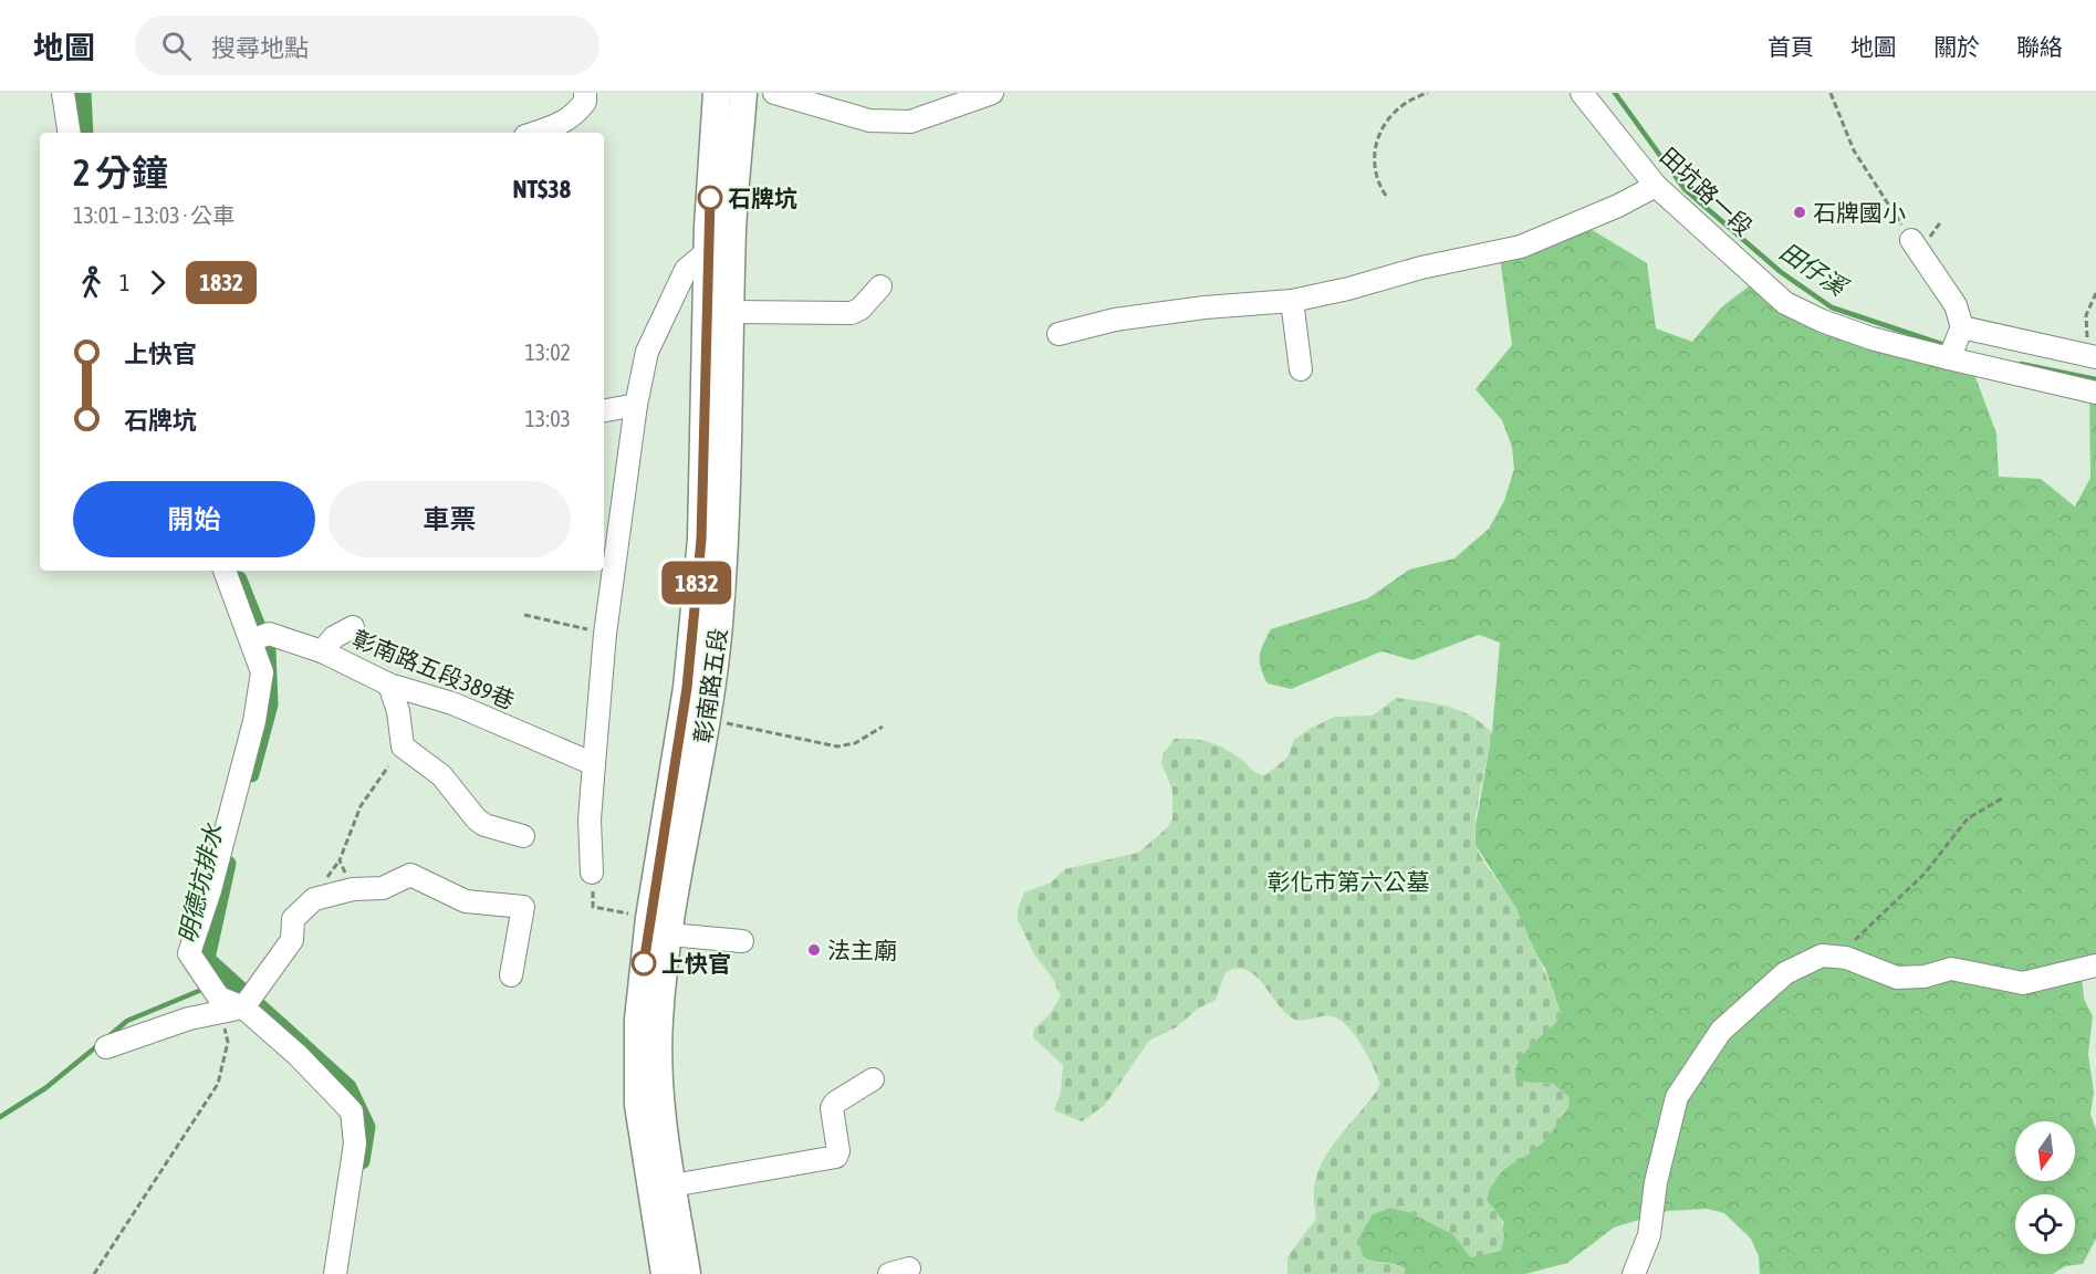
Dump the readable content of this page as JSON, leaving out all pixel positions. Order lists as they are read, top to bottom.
{
  "streets": {
    "main road": ["彰南路五段"],
    "street": ["田坑路一段", "彰南路五段389巷"]
  },
  "water": ["田仔溪", "明德坑排水"],
  "parks": ["彰化市第六公墓"],
  "places": [
    "石牌坑",
    "石牌國小",
    "法主廟",
    "上快官"
  ],
  "lines": ["bus line 1832"],
  "north": "bottom",
  "page": {
    "header": "地圖",
    "search": "搜尋地點",
    "nav": [
      "首頁",
      "地圖",
      "關於",
      "聯絡"
    ],
    "on_map": "1832",
    "heading": ["2 分鐘", "13:01 – 13:03 · 公車", "NT$38"],
    "legs": ["1", "1832"],
    "list": [
      {
        "name": "上快官",
        "value": "13:02"
      },
      {
        "name": "石牌坑",
        "value": "13:03"
      }
    ],
    "buttons": ["開始", "車票"]
  }
}
